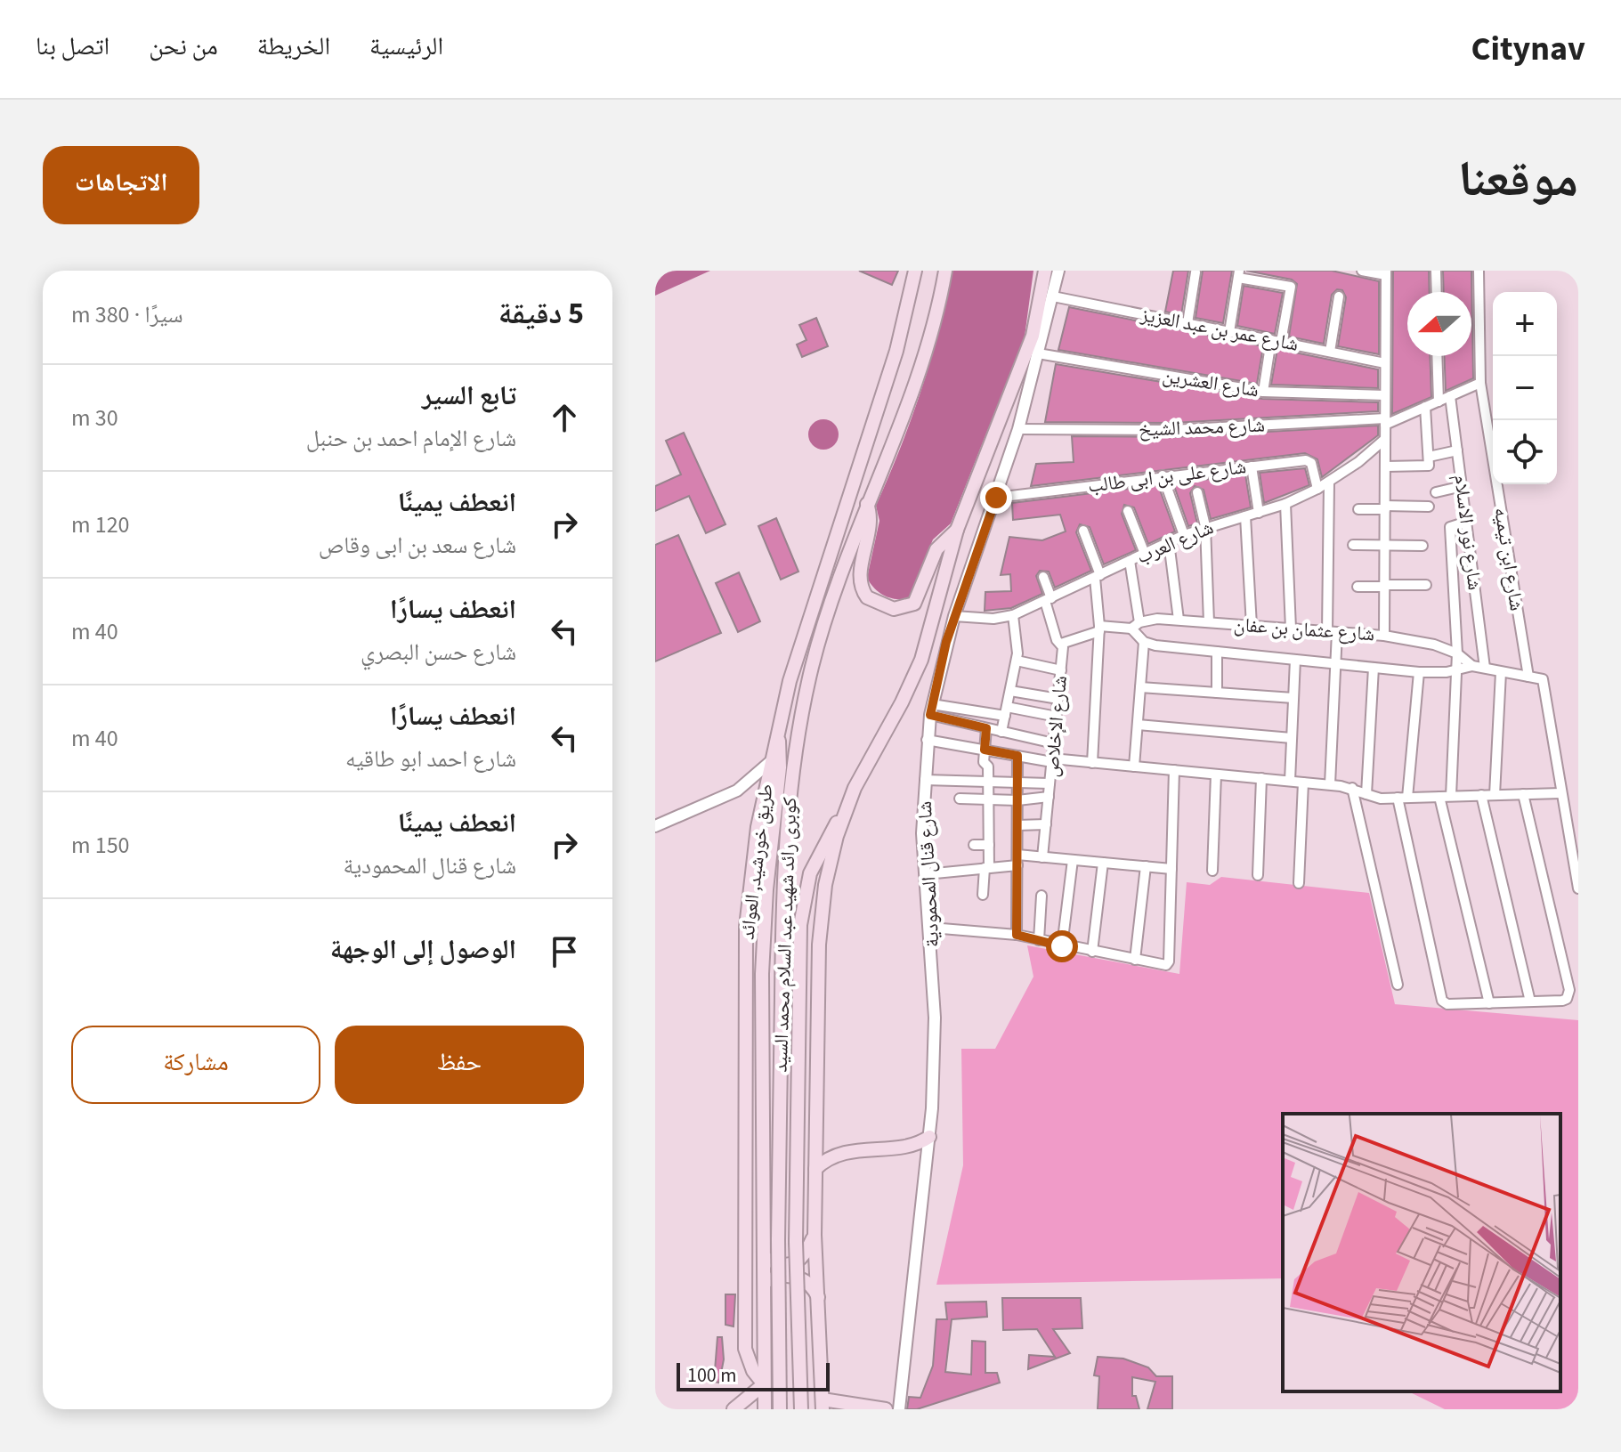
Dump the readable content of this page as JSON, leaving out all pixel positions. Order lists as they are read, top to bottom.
{
  "streets": {
    "main road": ["طريق خورشيد, العوائد", "كوبرى رائد شهيد عبد السلام محمد السيد"],
    "street": [
      "شارع عمر بن عبد العزيز",
      "شارع العشرين",
      "شارع محمد الشيخ",
      "شارع على بن ابى طالب",
      "شارع نور الاسلام",
      "شارع العرب",
      "شارع ابن تيميه",
      "شارع عثمان بن عفان",
      "شارع الإخلاص",
      "شارع قنال المحمودية"
    ]
  },
  "crossings": [
    ["شارع عمر بن عبد العزيز", "شارع قنال المحمودية"],
    ["شارع العشرين", "شارع قنال المحمودية"],
    ["شارع محمد الشيخ", "شارع قنال المحمودية"],
    ["شارع على بن ابى طالب", "شارع العرب"],
    ["شارع على بن ابى طالب", "شارع قنال المحمودية"],
    ["شارع نور الاسلام", "شارع عثمان بن عفان"],
    ["شارع العرب", "شارع الإخلاص"],
    ["شارع العرب", "شارع قنال المحمودية"],
    ["شارع ابن تيميه", "شارع عثمان بن عفان"]
  ],
  "scale_bar": "100 m",
  "north": "left",
  "page": {
    "header": "Citynav",
    "nav": [
      "الرئيسية",
      "الخريطة",
      "من نحن",
      "اتصل بنا"
    ],
    "title": "موقعنا",
    "buttons": [
      "الاتجاهات",
      ["حفظ", "مشاركة"]
    ],
    "heading": ["5 دقيقة", "سيرًا · 380 m"],
    "map_buttons": ["+", "−"],
    "list": [
      ["تابع السير", "شارع الإمام احمد بن حنبل", "30 m"],
      ["انعطف يمينًا", "شارع سعد بن ابى وقاص", "120 m"],
      ["انعطف يسارًا", "شارع حسن البصري", "40 m"],
      ["انعطف يسارًا", "شارع احمد ابو طاقيه", "40 m"],
      ["انعطف يمينًا", "شارع قنال المحمودية", "150 m"],
      "الوصول إلى الوجهة"
    ],
    "scale": "100 m"
  }
}
